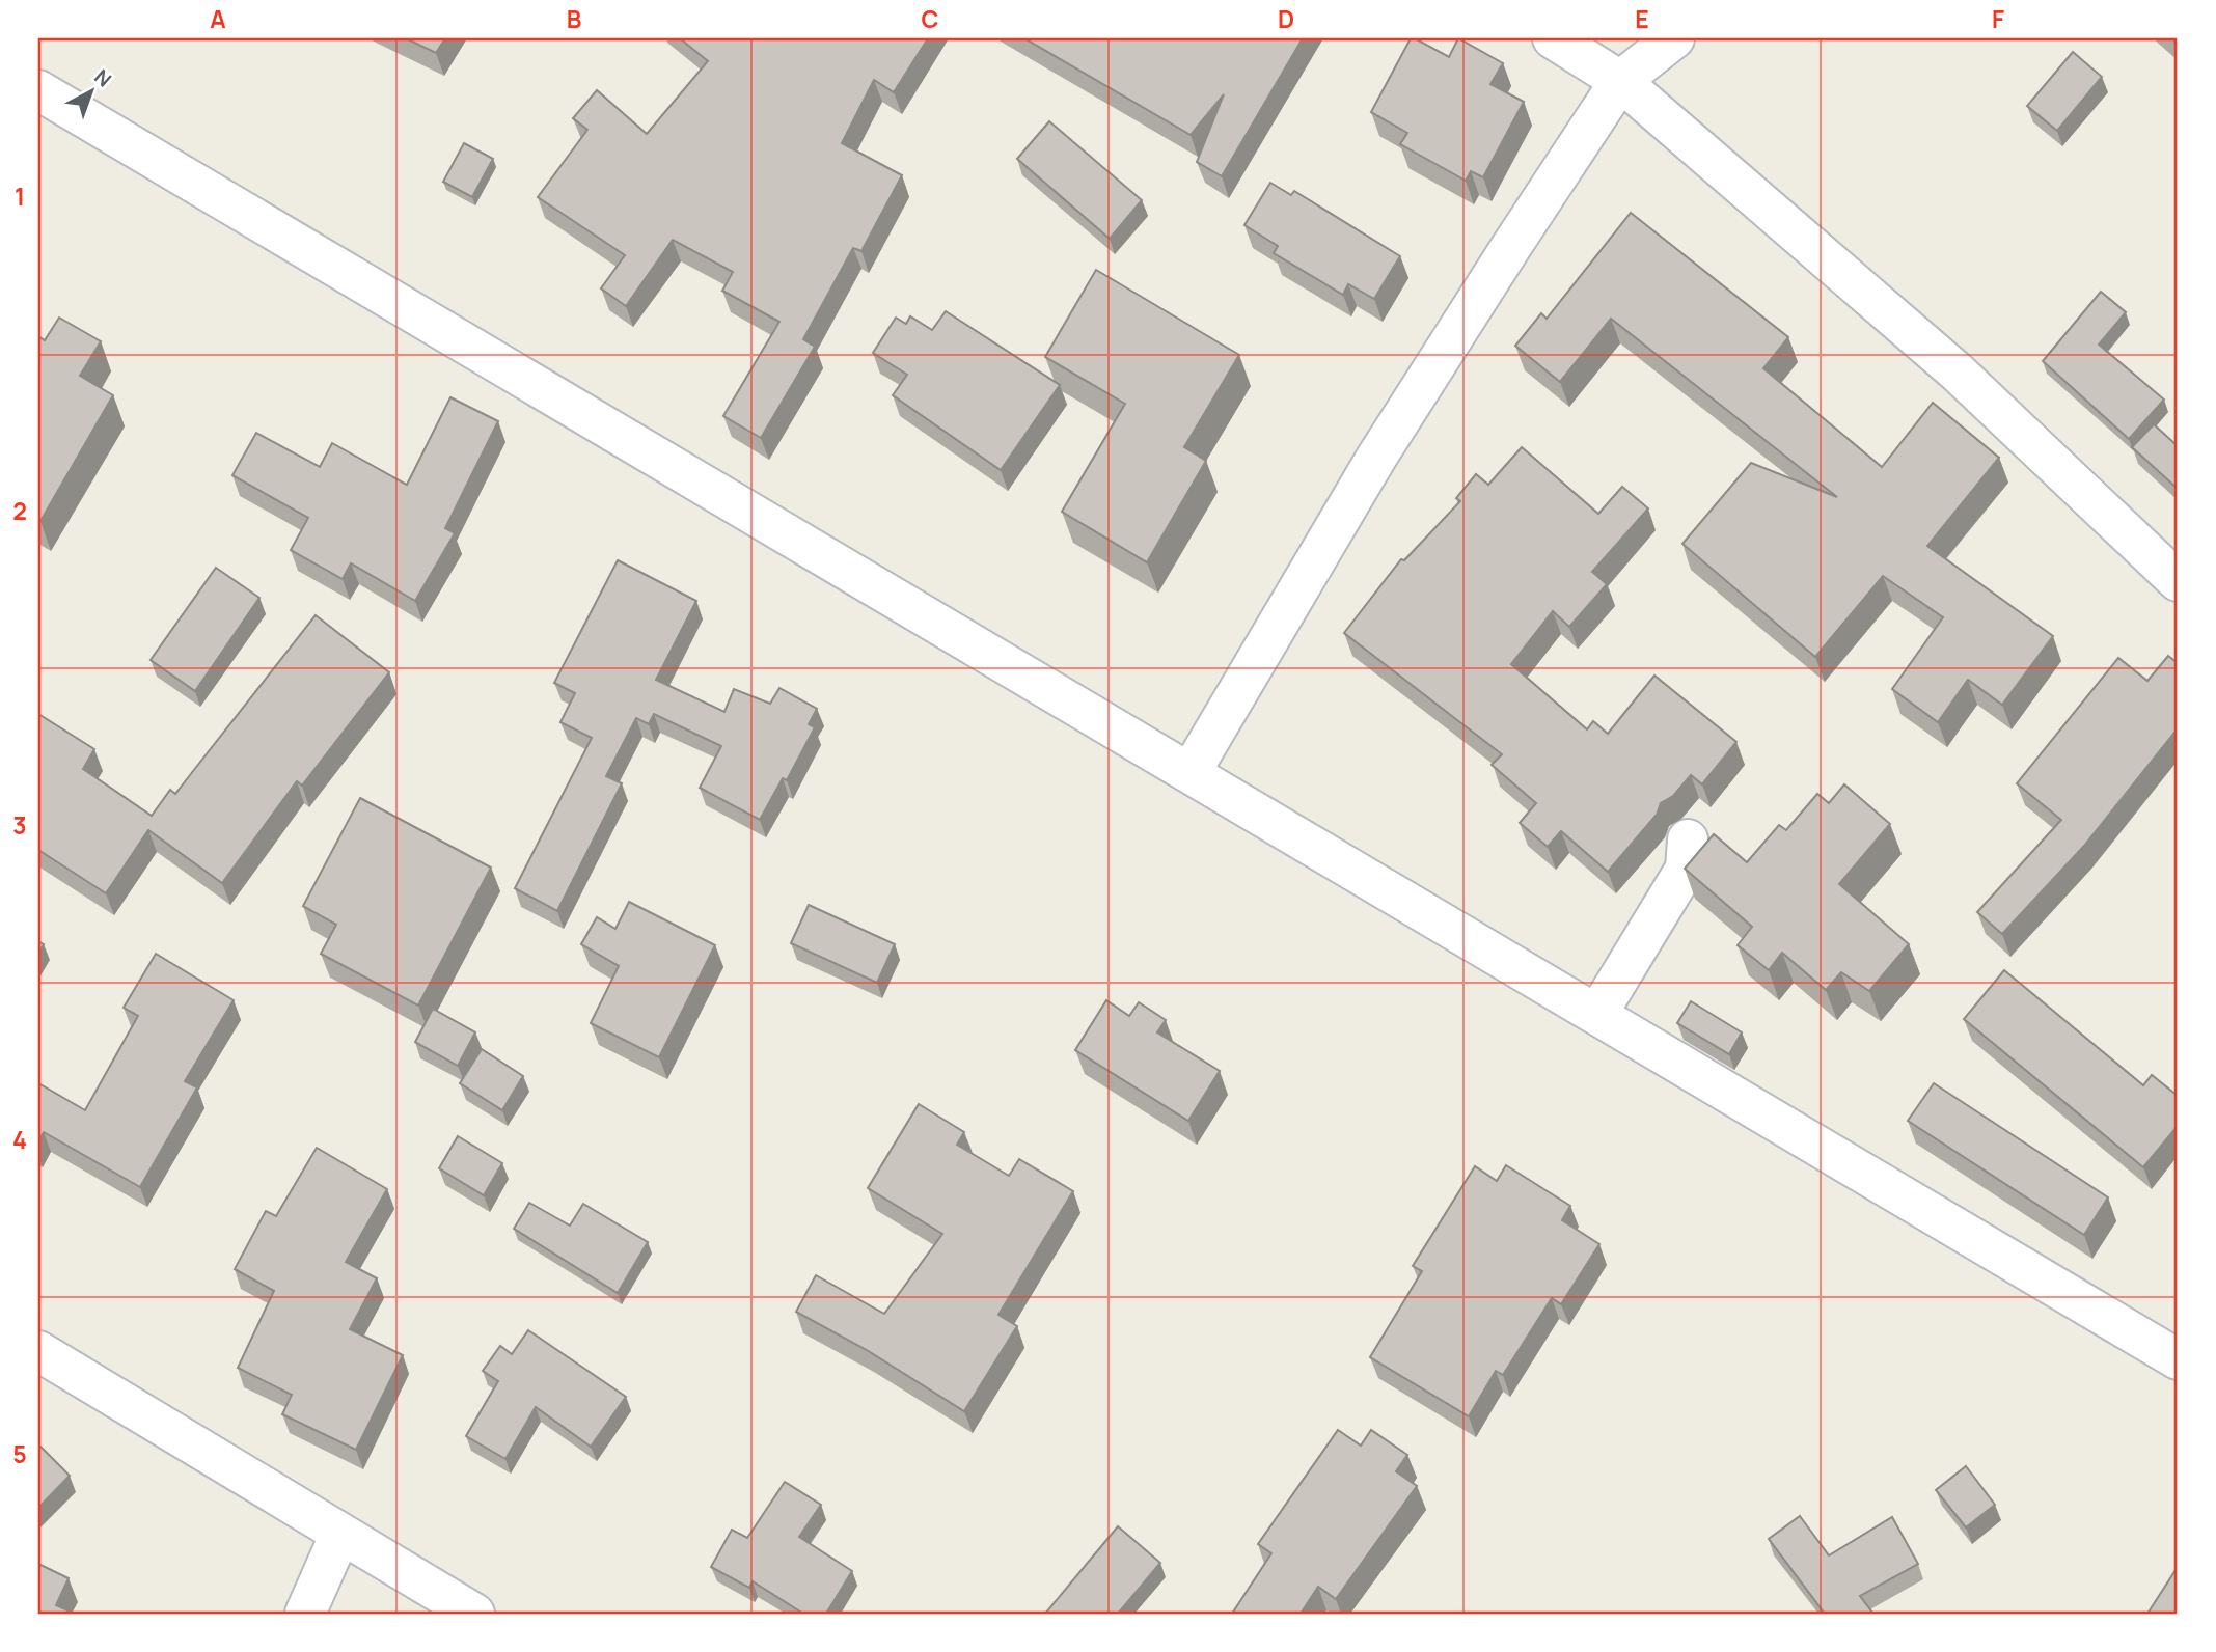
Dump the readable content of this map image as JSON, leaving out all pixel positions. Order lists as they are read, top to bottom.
{
  "north": "top right",
  "grid": {
    "columns": [
      "A",
      "B",
      "C",
      "D",
      "E",
      "F"
    ],
    "rows": [
      "1",
      "2",
      "3",
      "4",
      "5"
    ]
  }
}
